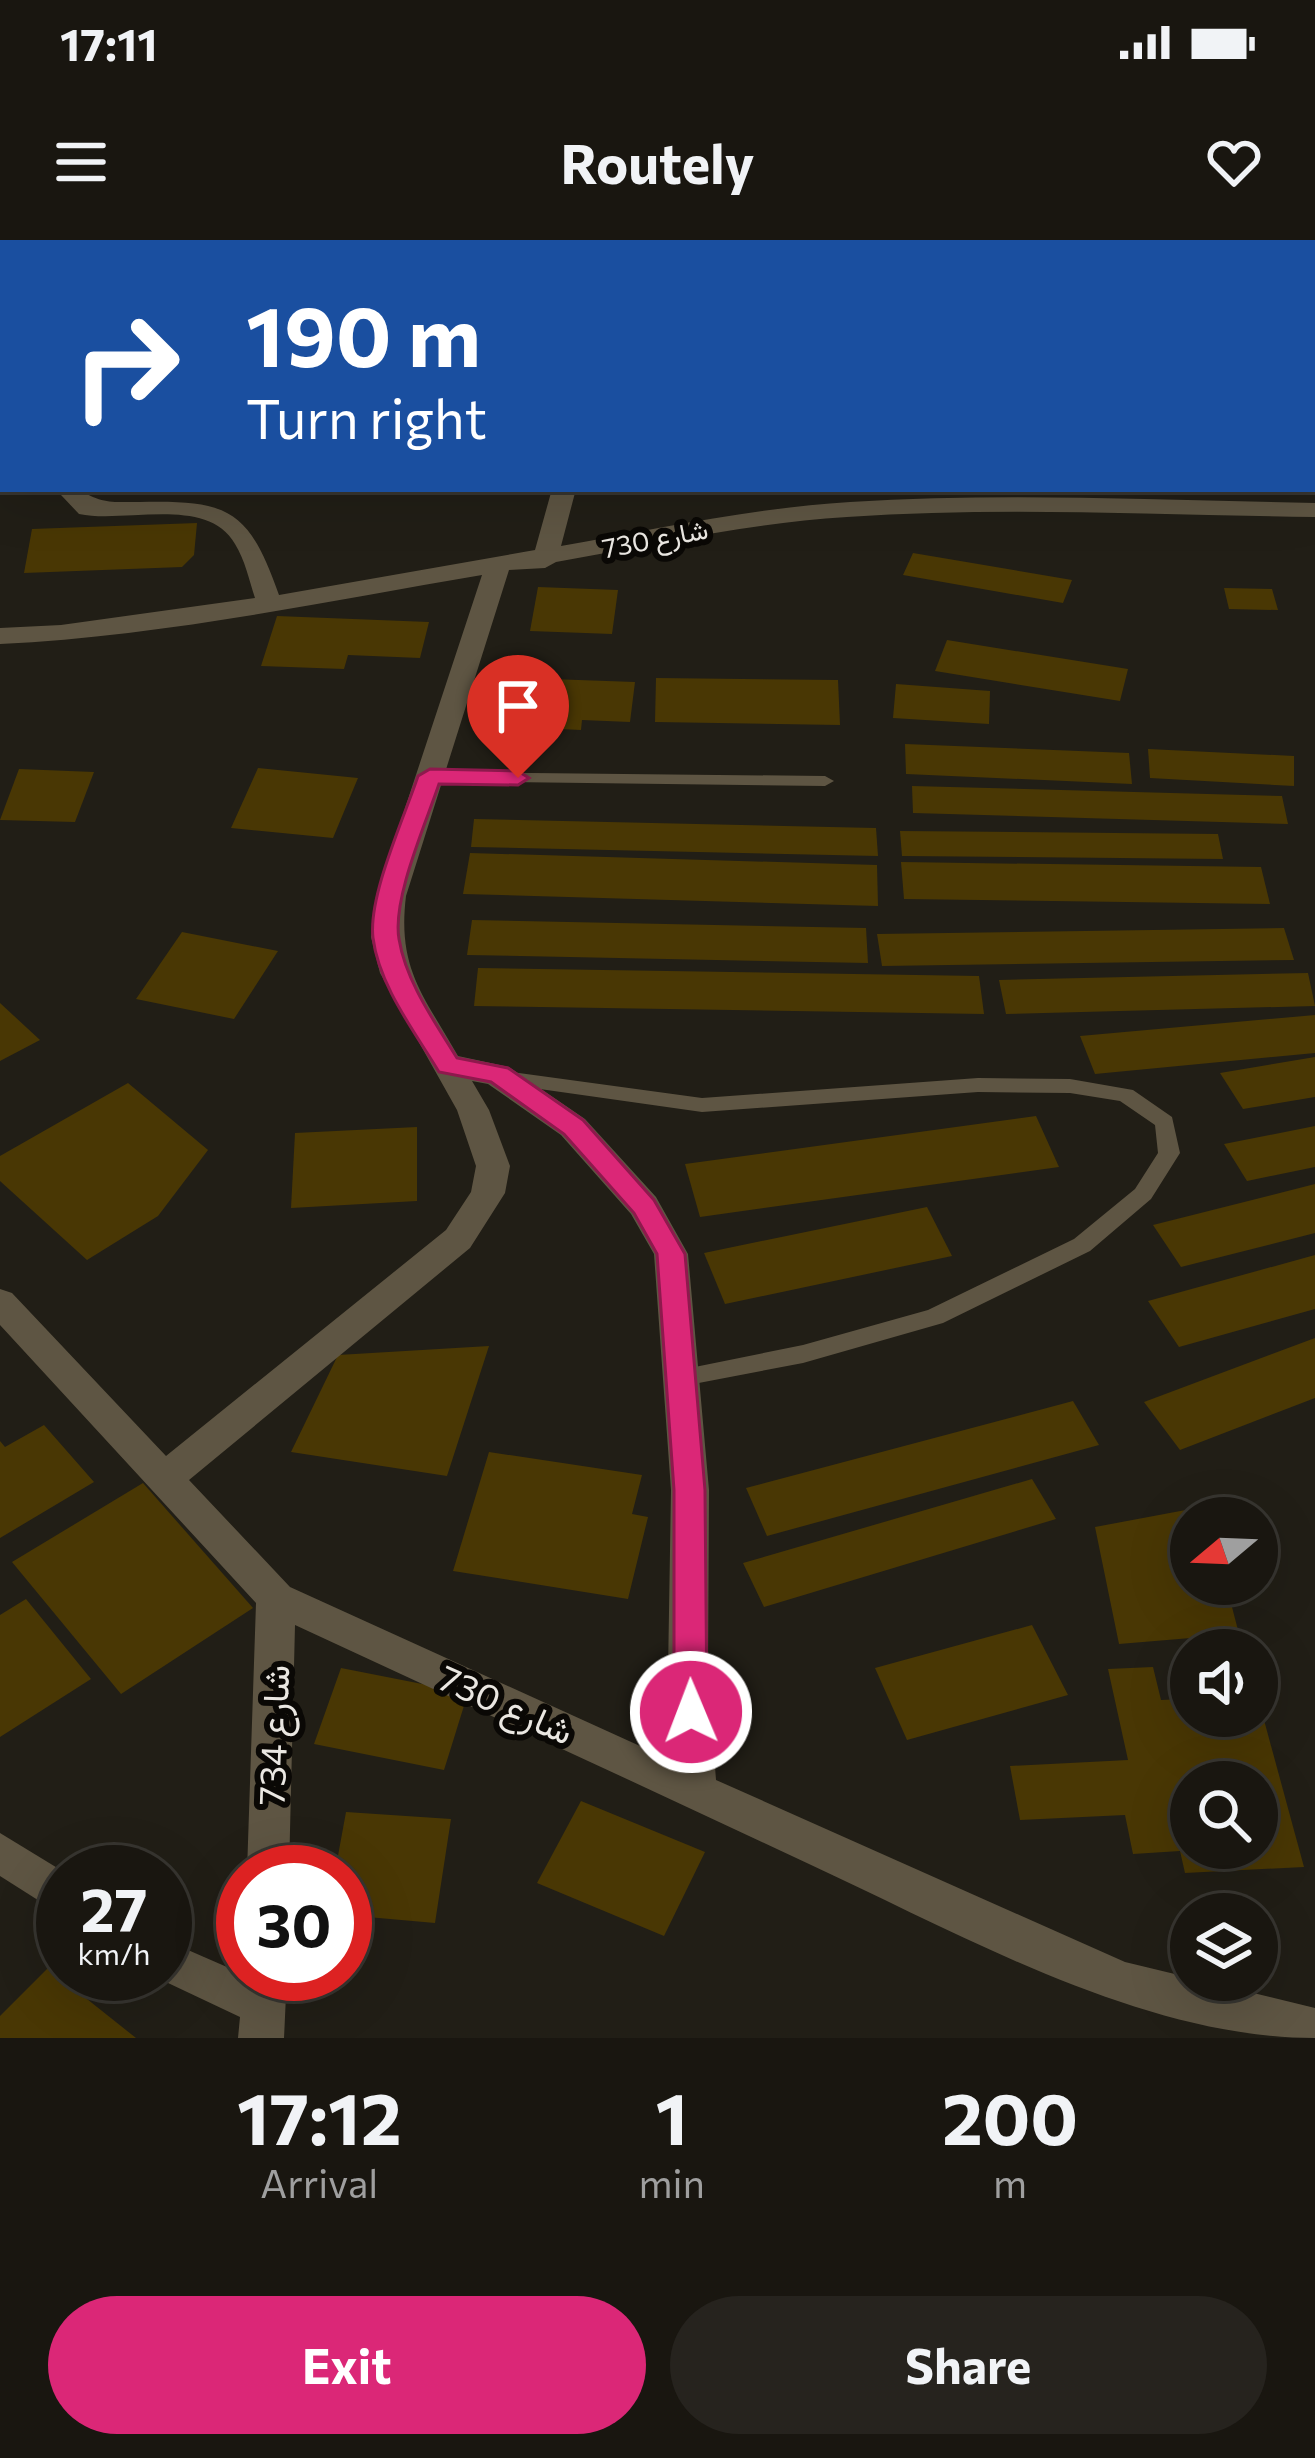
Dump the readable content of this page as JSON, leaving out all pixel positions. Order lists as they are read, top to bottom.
{
  "streets": {
    "street": ["شارع 730", "شارع 734"]
  },
  "crossings": [
    ["شارع 730", "شارع 734"]
  ],
  "north": "left",
  "page": {
    "status": "17:11",
    "header": "Routely",
    "turn": ["190 m", "Turn right"],
    "speed": "27 km/h",
    "limit": "30",
    "eta": [
      "17:12",
      "Arrival",
      "1",
      "min",
      "200",
      "m"
    ],
    "buttons": ["Exit", "Share"]
  }
}
